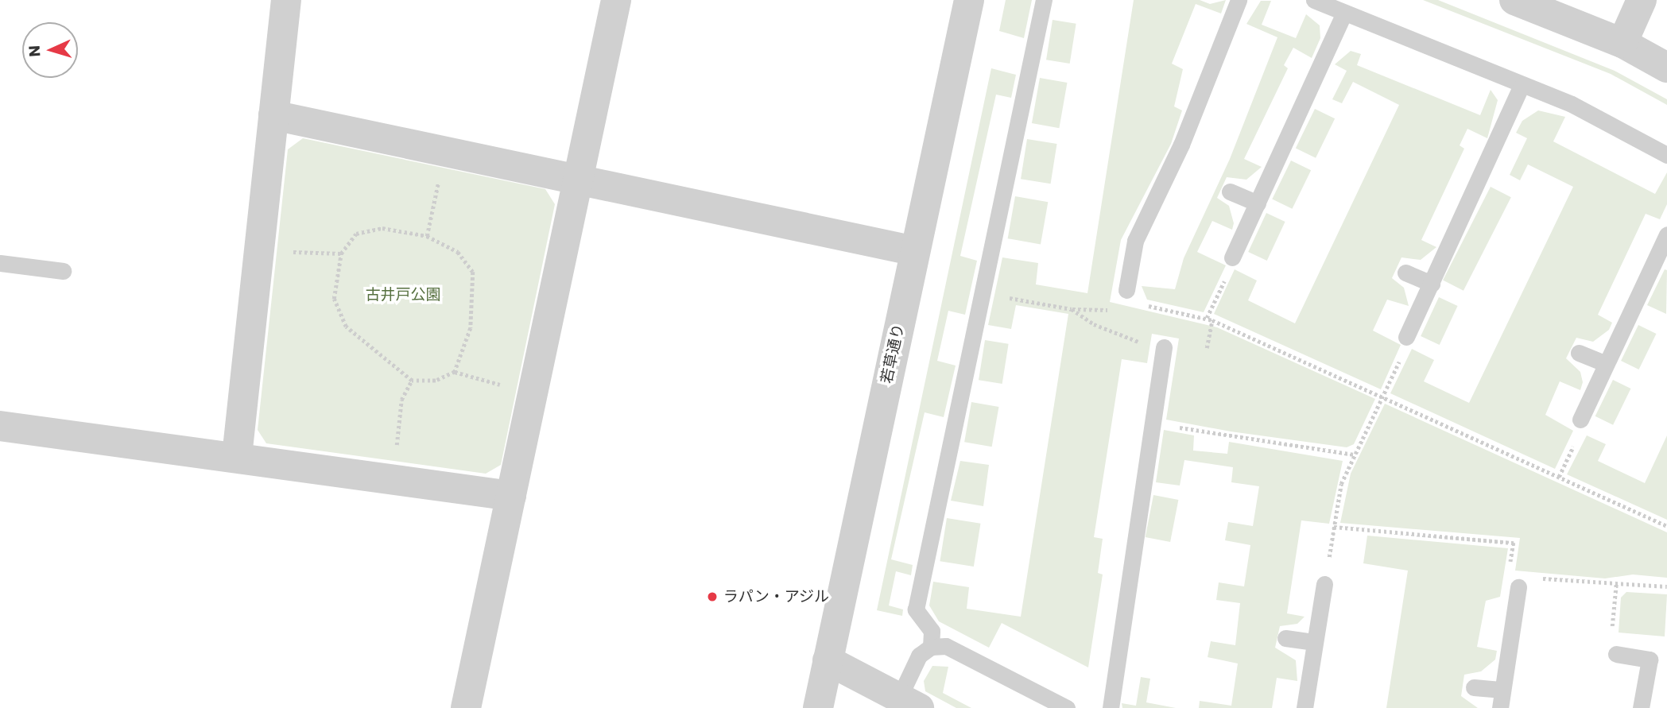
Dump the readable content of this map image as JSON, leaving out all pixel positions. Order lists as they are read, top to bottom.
{
  "streets": {
    "street": ["若草通り"]
  },
  "parks": ["古井戸公園"],
  "places": ["ラパン・アジル"],
  "north": "left"
}
